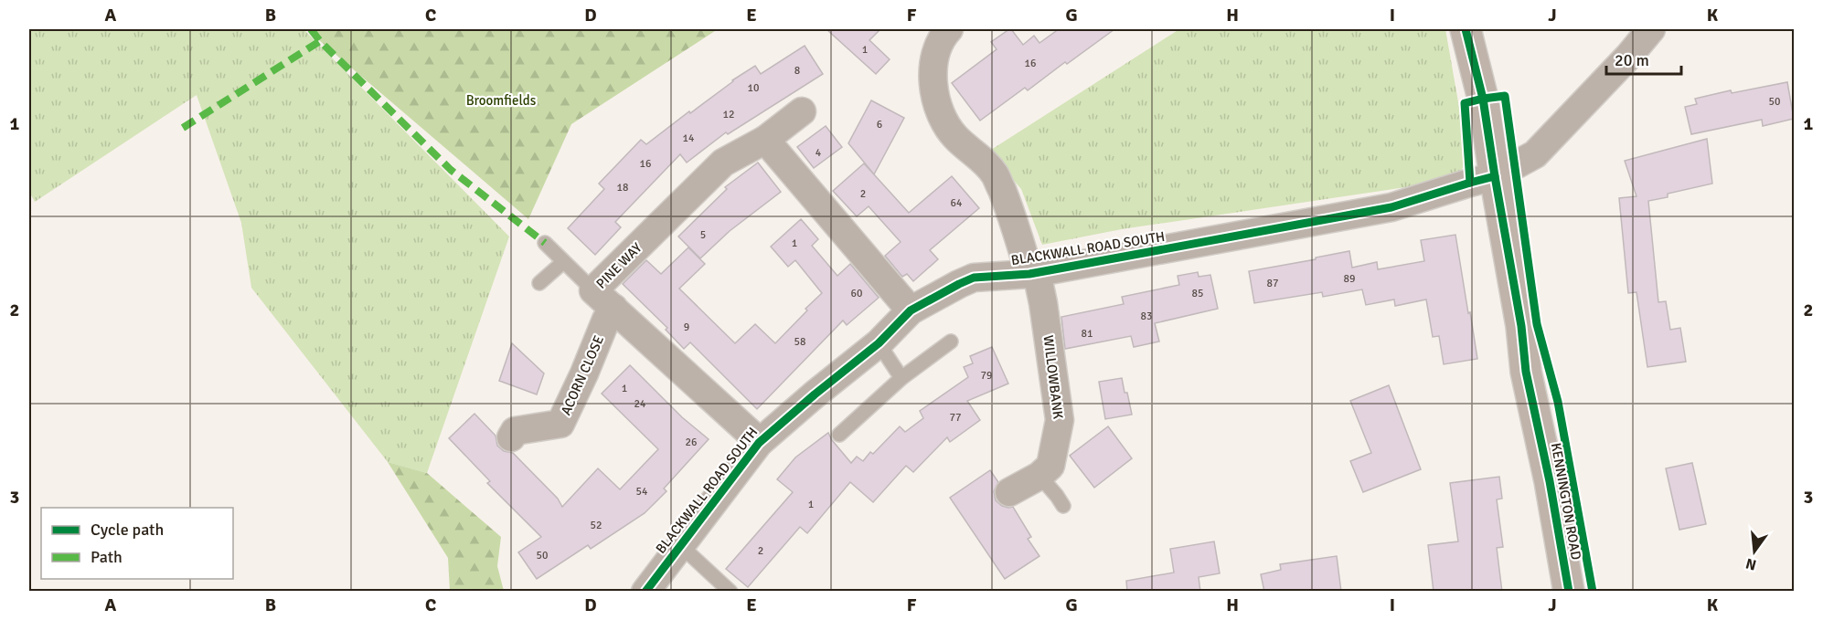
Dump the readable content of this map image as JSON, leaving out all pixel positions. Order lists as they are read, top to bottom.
{
  "streets": {
    "main road": ["KENNINGTON ROAD"],
    "street": [
      "BLACKWALL ROAD SOUTH",
      "PINE WAY",
      "ACORN CLOSE",
      "WILLOWBANK"
    ]
  },
  "crossings": [
    ["BLACKWALL ROAD SOUTH", "PINE WAY"],
    ["BLACKWALL ROAD SOUTH", "WILLOWBANK"],
    ["BLACKWALL ROAD SOUTH", "KENNINGTON ROAD"],
    ["PINE WAY", "ACORN CLOSE"]
  ],
  "parks": ["Broomfields"],
  "house_numbers": [
    "1",
    "16",
    "8",
    "10",
    "50",
    "12",
    "6",
    "14",
    "4",
    "16",
    "18",
    "2",
    "64",
    "5",
    "1",
    "89",
    "87",
    "60",
    "85",
    "83",
    "9",
    "81",
    "58",
    "79",
    "1",
    "24",
    "77",
    "26",
    "54",
    "1",
    "52",
    "2",
    "50"
  ],
  "legend": ["Cycle path", "Path"],
  "scale_bar": "20 m",
  "north": "bottom",
  "grid": {
    "columns": [
      "A",
      "B",
      "C",
      "D",
      "E",
      "F",
      "G",
      "H",
      "I",
      "J",
      "K"
    ],
    "rows": ["1", "2", "3"]
  }
}
